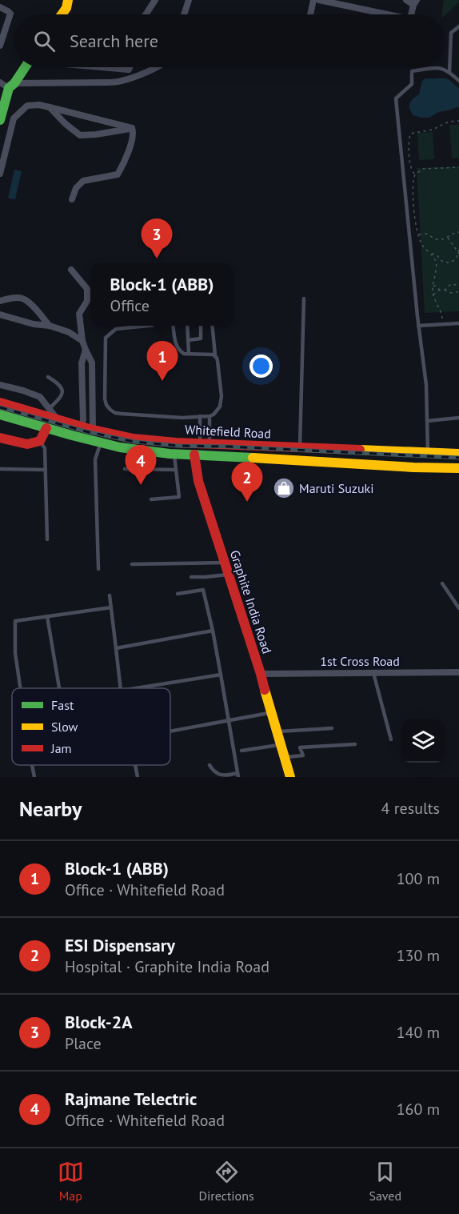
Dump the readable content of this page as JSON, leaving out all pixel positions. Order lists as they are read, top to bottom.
{
  "streets": {
    "main road": ["Whitefield Road", "Graphite India Road"],
    "street": ["1st Cross Road"]
  },
  "crossings": [
    ["Whitefield Road", "Graphite India Road"],
    ["Graphite India Road", "1st Cross Road"]
  ],
  "places": {
    "shop": ["Maruti Suzuki"]
  },
  "legend": ["Fast", "Slow", "Jam"],
  "page": {
    "search": "Search here",
    "pins": [
      "3",
      "1",
      "4",
      "2"
    ],
    "popup": ["Block-1 (ABB)", "Office"],
    "heading": ["Nearby", "4 results"],
    "list": [
      {
        "mark": "1",
        "name": "Block-1 (ABB)",
        "note": "Office · Whitefield Road",
        "value": "100 m"
      },
      {
        "mark": "2",
        "name": "ESI Dispensary",
        "note": "Hospital · Graphite India Road",
        "value": "130 m"
      },
      {
        "mark": "3",
        "name": "Block-2A",
        "note": "Place",
        "value": "140 m"
      },
      {
        "mark": "4",
        "name": "Rajmane Telectric",
        "note": "Office · Whitefield Road",
        "value": "160 m"
      }
    ],
    "nav": ["Map", "Directions", "Saved"]
  }
}
